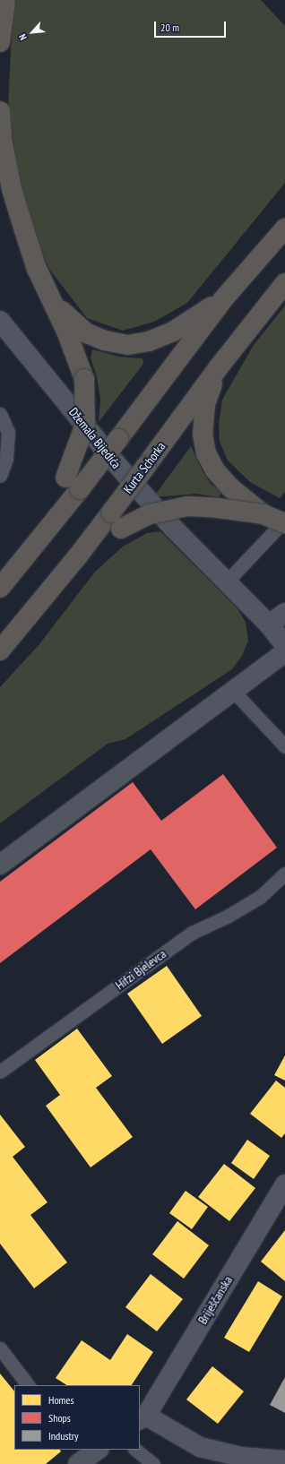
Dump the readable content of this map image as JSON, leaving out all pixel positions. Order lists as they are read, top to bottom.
{
  "streets": {
    "main road": ["Kurta Schorka"],
    "street": ["Džemala Bijedića", "Briješčanska"],
    "lane": ["Hifzi Bjelevca"]
  },
  "legend": ["Homes", "Shops", "Industry"],
  "scale_bar": "20 m",
  "north": "bottom left"
}
